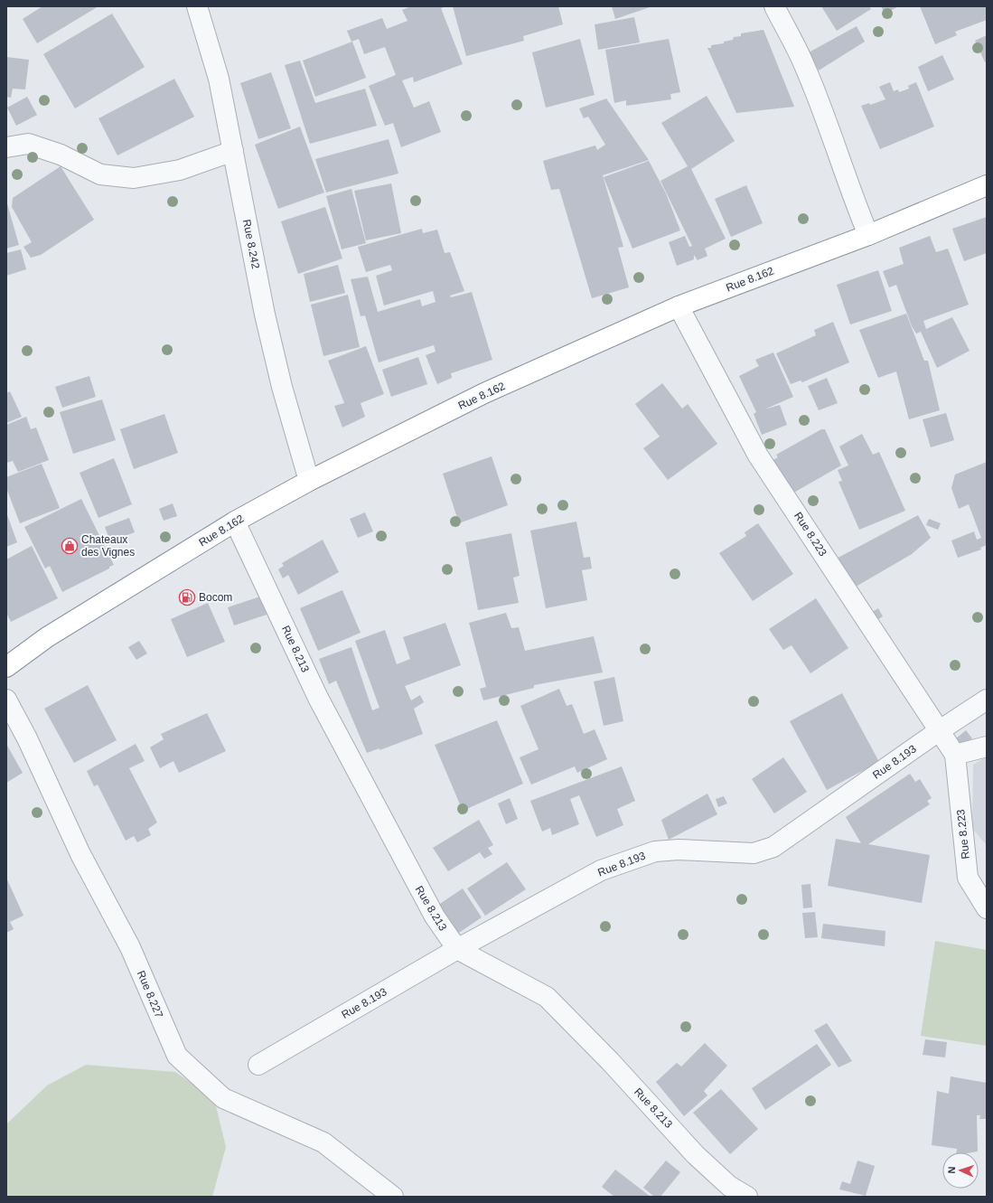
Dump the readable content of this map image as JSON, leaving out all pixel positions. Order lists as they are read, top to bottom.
{
  "streets": {
    "highway": ["Rue 8.162"],
    "street": [
      "Rue 8.242",
      "Rue 8.223",
      "Rue 8.213",
      "Rue 8.193",
      "Rue 8.227"
    ]
  },
  "crossings": [
    ["Rue 8.242", "Rue 8.162"],
    ["Rue 8.162", "Rue 8.223"],
    ["Rue 8.162", "Rue 8.213"],
    ["Rue 8.223", "Rue 8.193"],
    ["Rue 8.213", "Rue 8.193"]
  ],
  "places": {
    "shop": ["Chateaux des Vignes"],
    "fuel station": ["Bocom"]
  },
  "north": "left"
}
